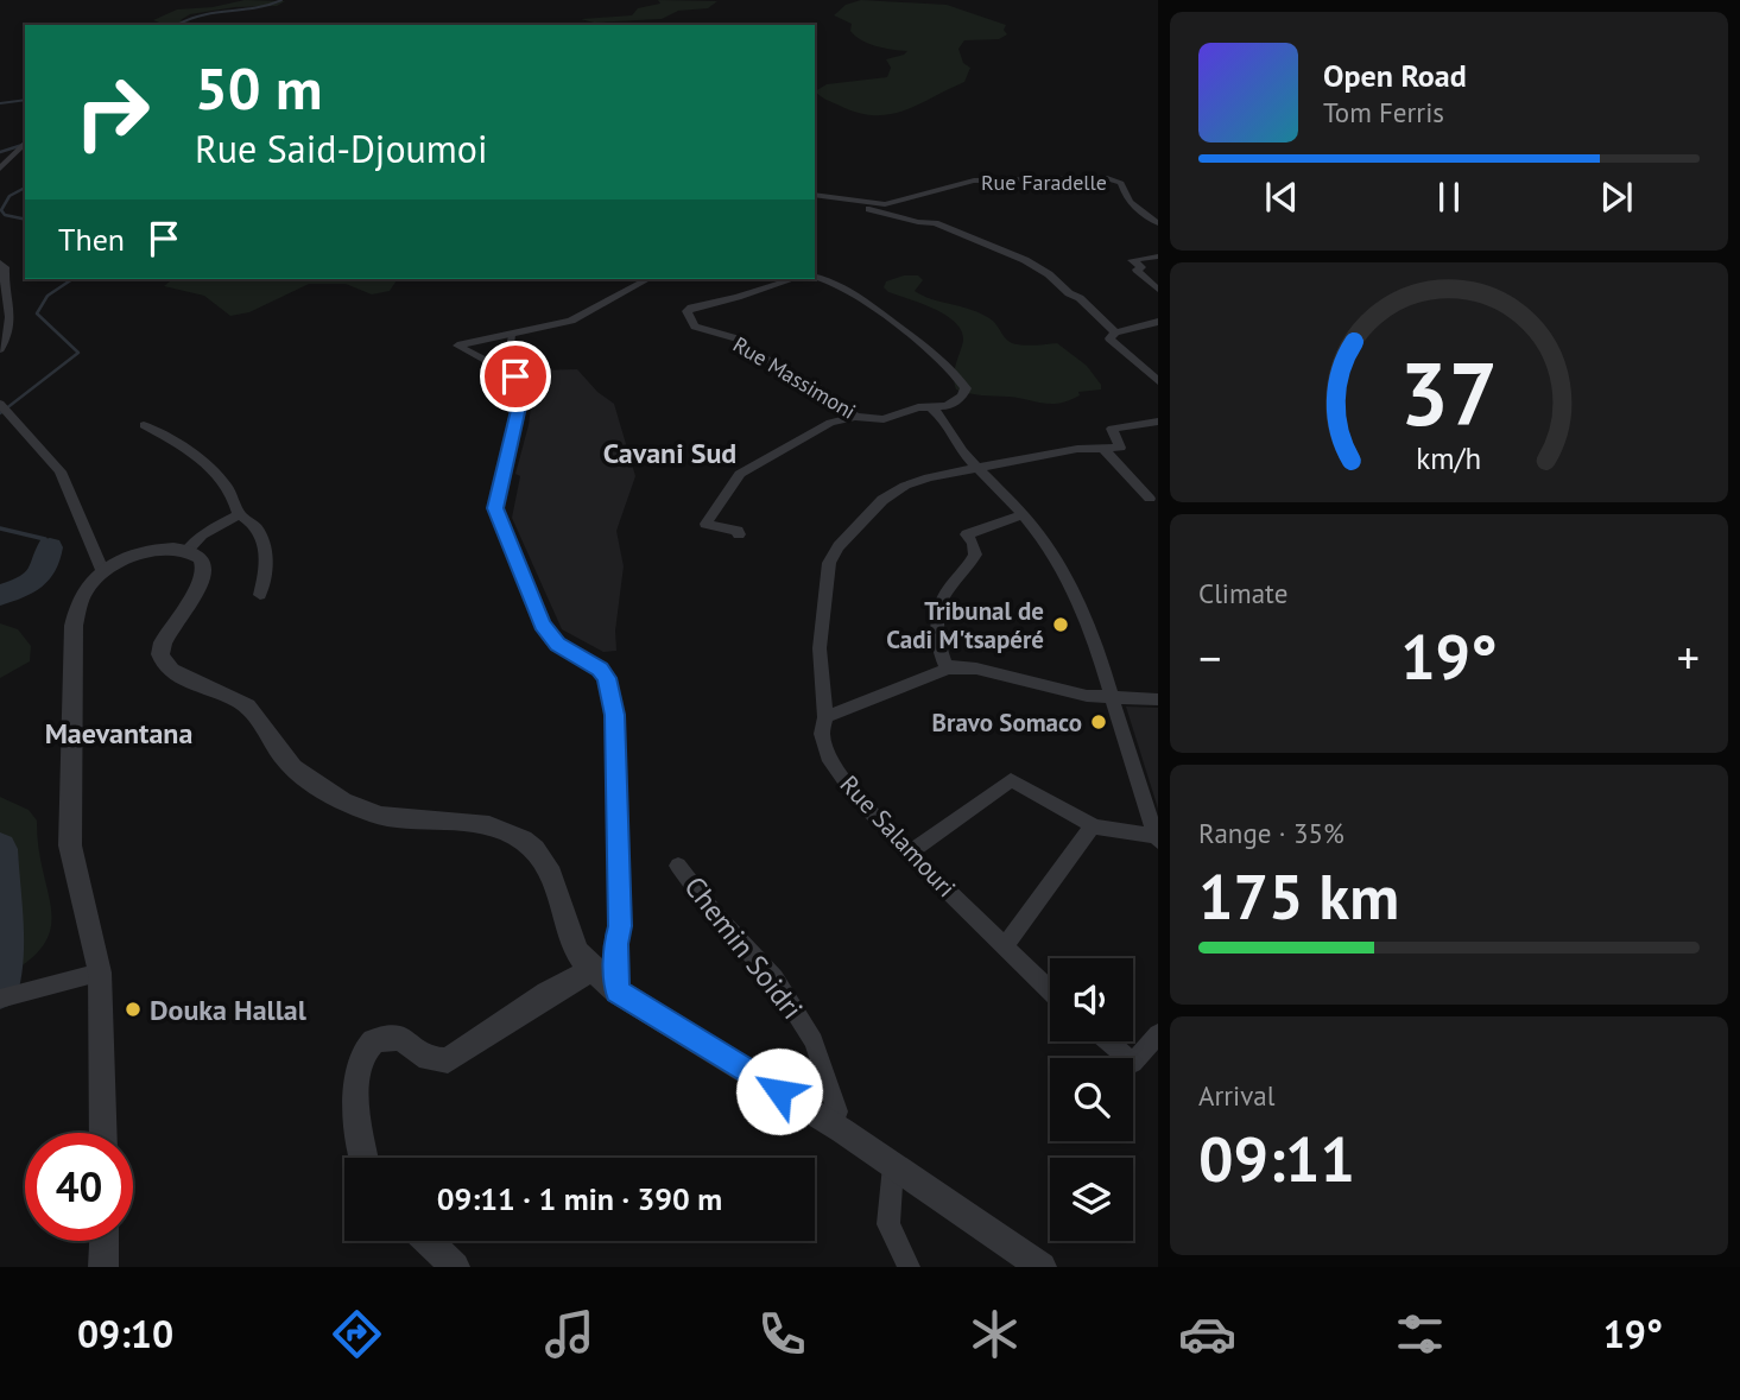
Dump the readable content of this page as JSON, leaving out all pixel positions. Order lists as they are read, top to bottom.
{
  "streets": {
    "street": [
      "Rue Faradelle",
      "Rue Massimoni",
      "Rue Salamouri",
      "Chemin Soidri"
    ]
  },
  "districts": ["Cavani Sud", "Maevantana"],
  "places": ["Tribunal de Cadi M'tsapéré", "Bravo Somaco", "Douka Hallal"],
  "page": {
    "turn": ["50 m", "Rue Said-Djoumoi"],
    "song": ["Open Road", "Tom Ferris"],
    "then": "Then",
    "tile": [
      "Climate",
      ["Range · 35%", "175 km"],
      ["Arrival", "09:11"]
    ],
    "heat": ["−", "19°", "+"],
    "limit": "40",
    "trip": "09:11 · 1 min · 390 m",
    "tabs": ["09:10", "19°"],
    "gauge": ["37", "km/h"]
  }
}
